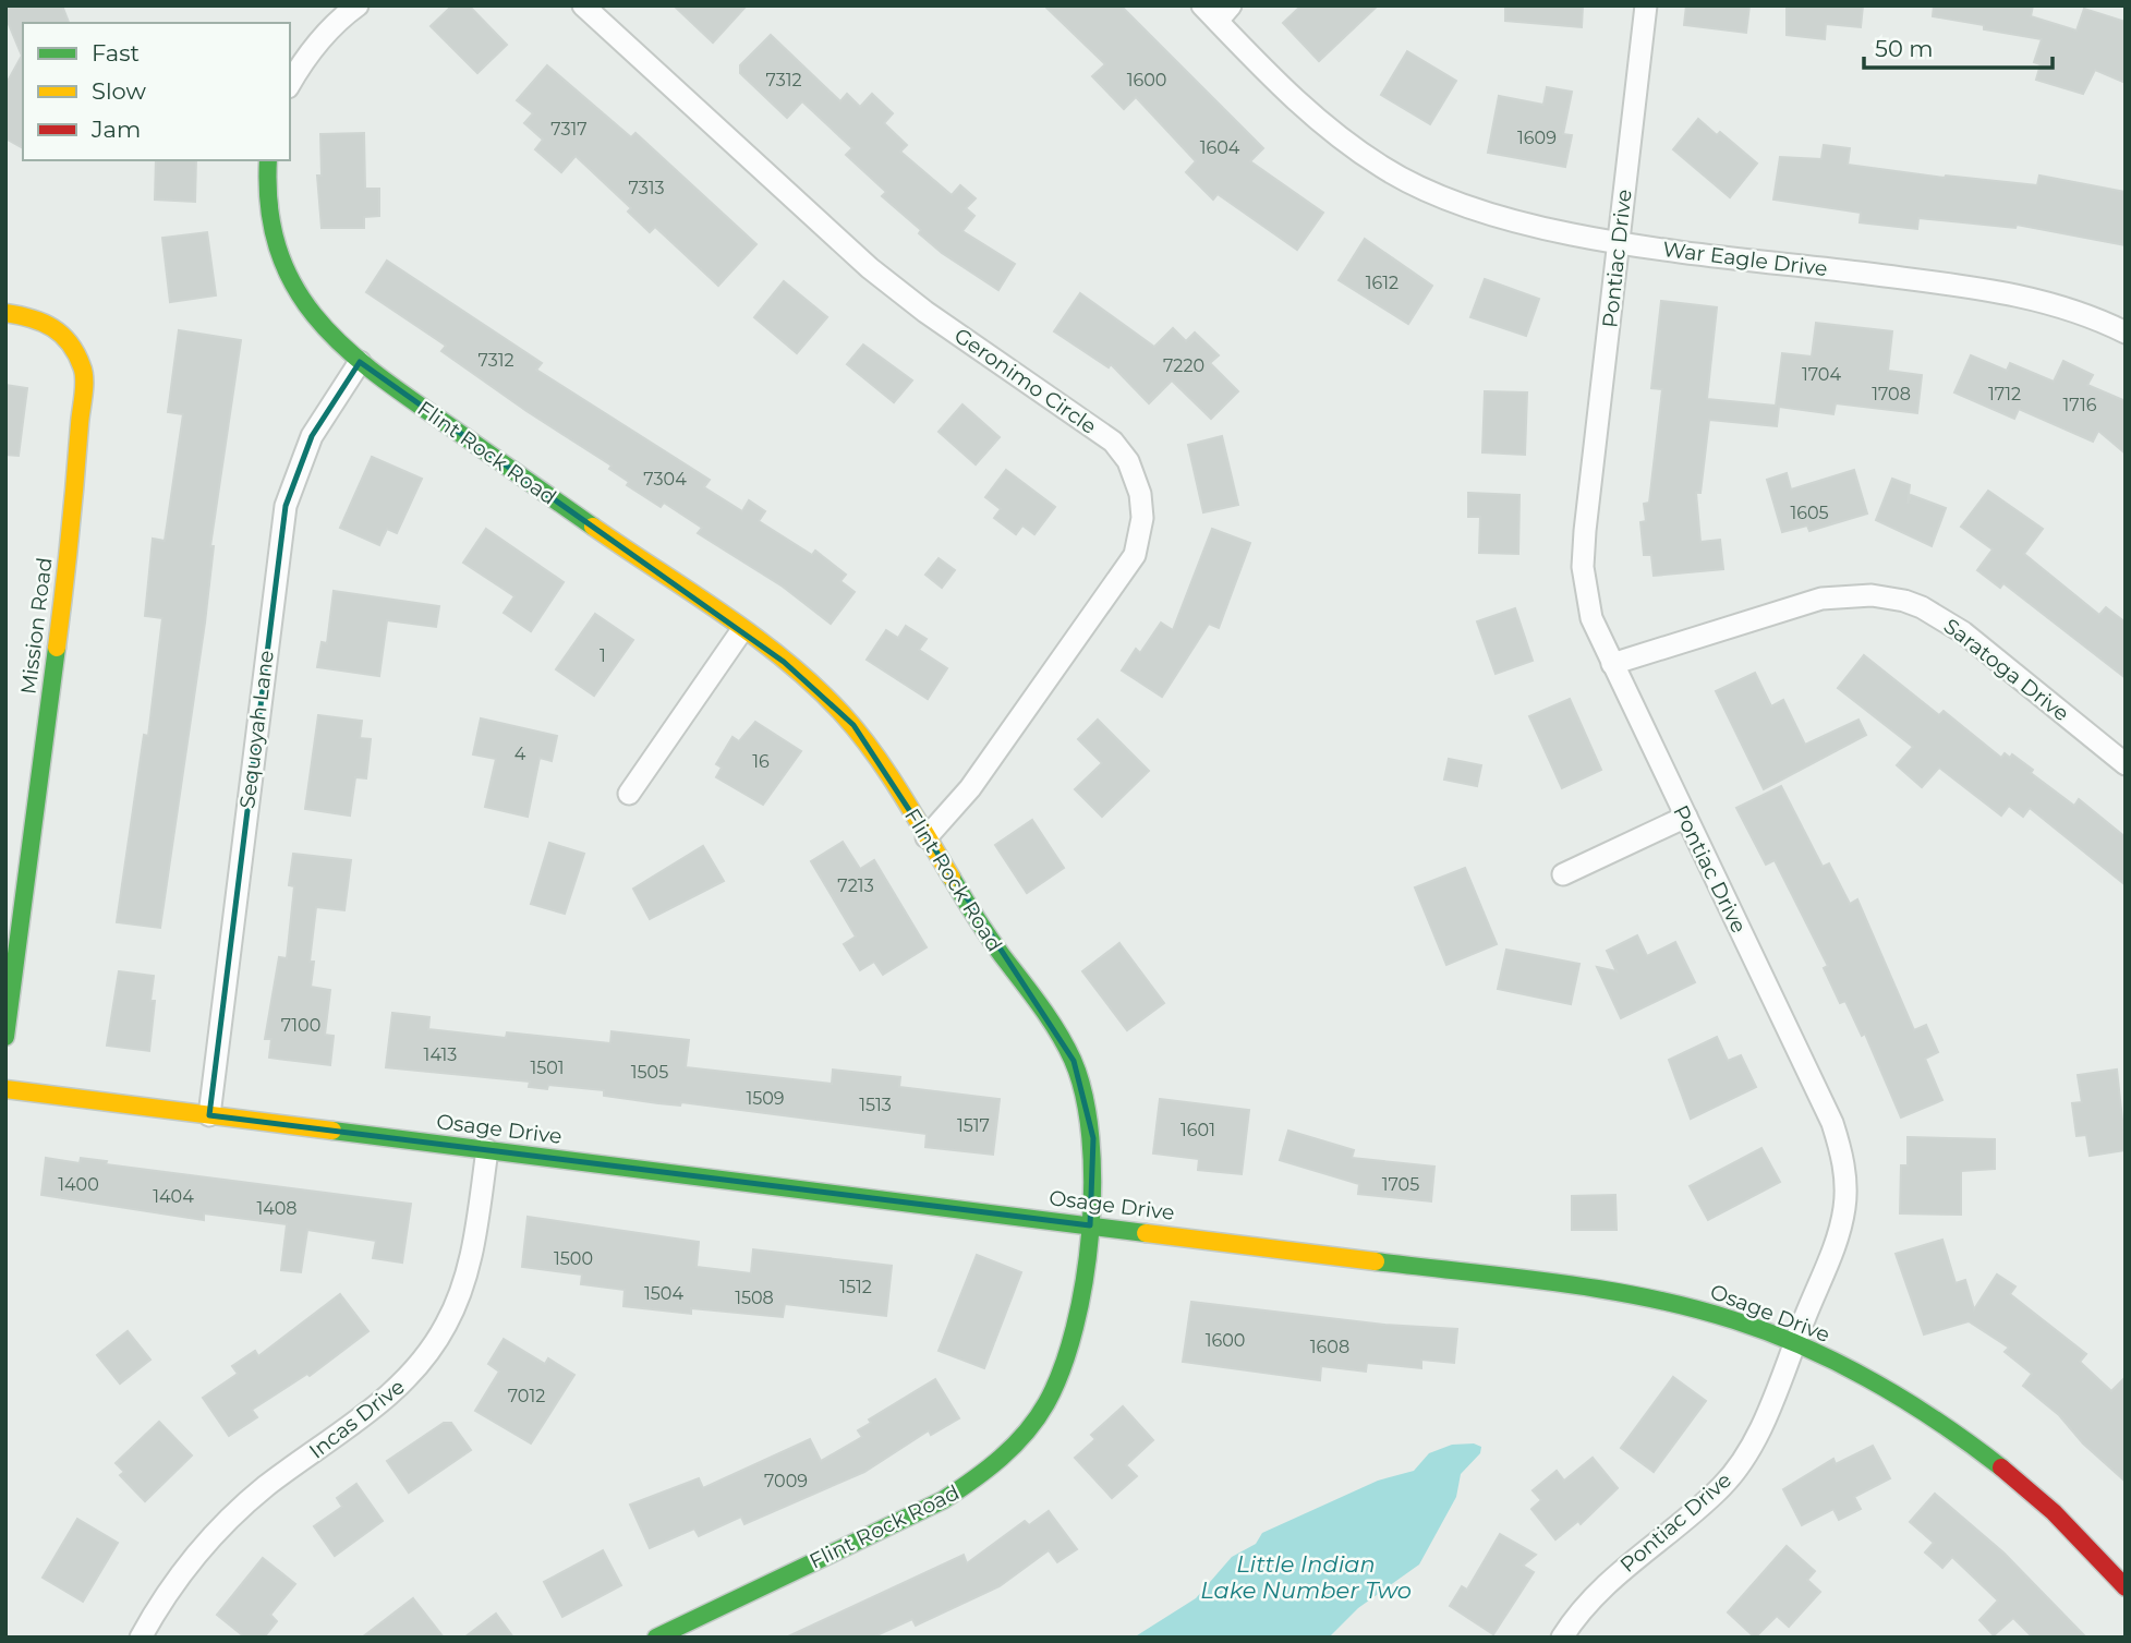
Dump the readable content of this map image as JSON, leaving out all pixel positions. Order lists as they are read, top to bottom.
{
  "streets": {
    "street": [
      "Pontiac Drive",
      "War Eagle Drive",
      "Geronimo Circle",
      "Flint Rock Road",
      "Mission Road",
      "Saratoga Drive",
      "Sequoyah Lane",
      "Osage Drive",
      "Incas Drive"
    ]
  },
  "crossings": [
    ["Pontiac Drive", "War Eagle Drive"],
    ["Pontiac Drive", "Saratoga Drive"],
    ["Pontiac Drive", "Osage Drive"],
    ["Geronimo Circle", "Flint Rock Road"],
    ["Flint Rock Road", "Sequoyah Lane"],
    ["Flint Rock Road", "Osage Drive"],
    ["Sequoyah Lane", "Osage Drive"],
    ["Osage Drive", "Incas Drive"]
  ],
  "water": ["Little Indian Lake Number Two"],
  "house_numbers": [
    "7312",
    "1600",
    "7317",
    "1609",
    "1604",
    "7313",
    "1612",
    "7312",
    "7220",
    "1704",
    "1708",
    "1712",
    "1716",
    "7304",
    "1605",
    "1",
    "4",
    "16",
    "7213",
    "7100",
    "1413",
    "1501",
    "1505",
    "1509",
    "1513",
    "1517",
    "1601",
    "1400",
    "1705",
    "1404",
    "1408",
    "1500",
    "1512",
    "1504",
    "1508",
    "1600",
    "1608",
    "7012",
    "7009"
  ],
  "legend": ["Fast", "Slow", "Jam"],
  "scale_bar": "50 m"
}
